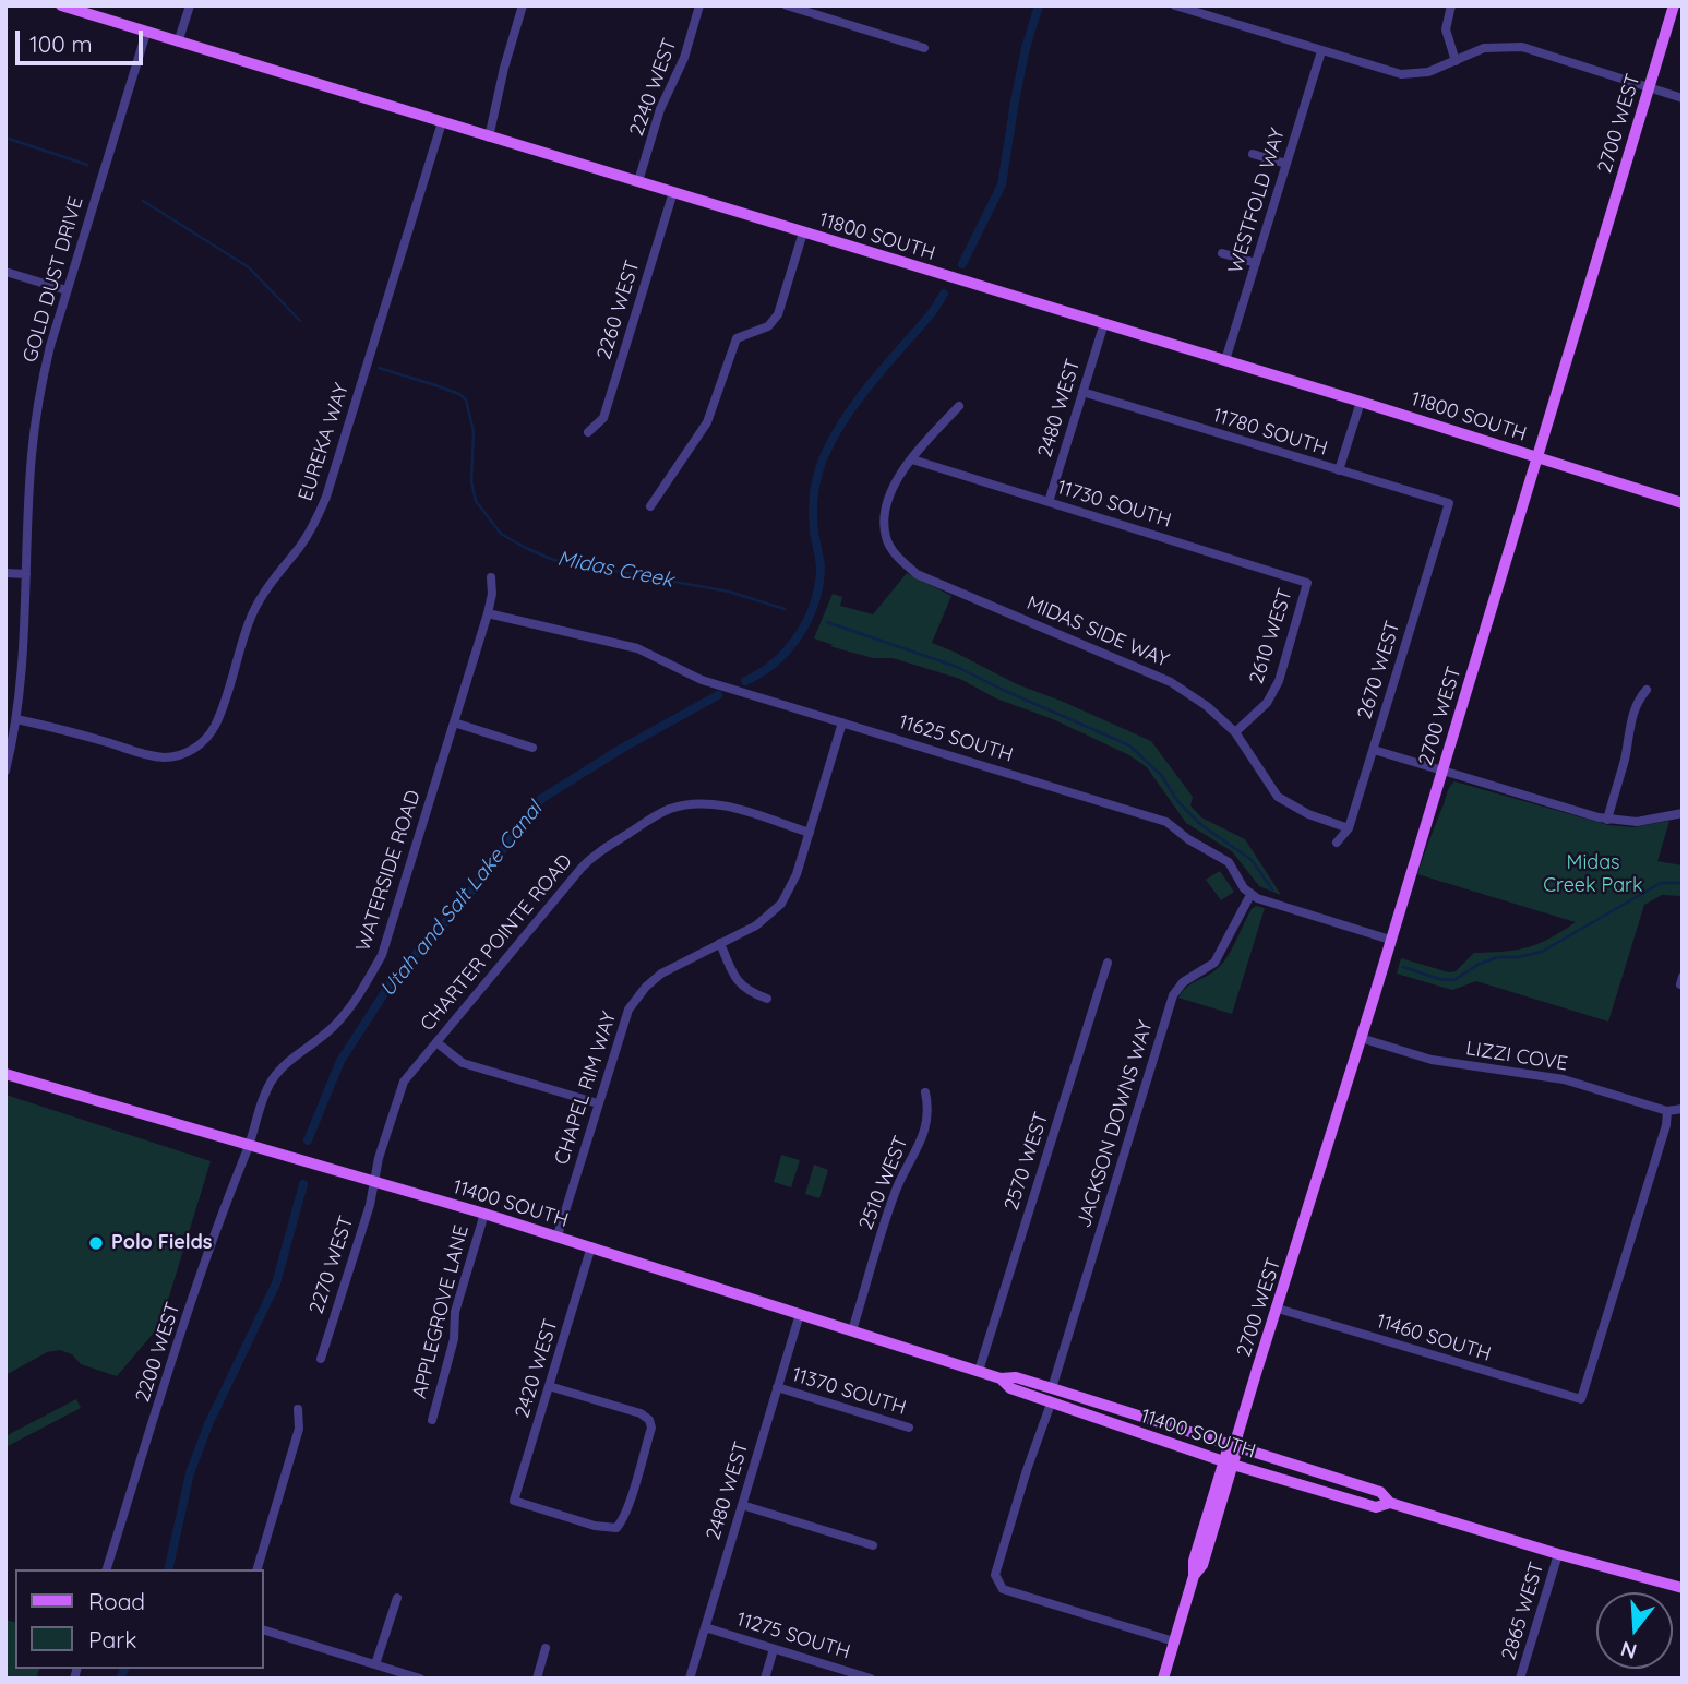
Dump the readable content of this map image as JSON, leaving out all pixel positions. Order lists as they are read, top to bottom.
{
  "streets": {
    "main road": ["2700 WEST", "11800 SOUTH", "11400 SOUTH"],
    "street": [
      "2240 WEST",
      "WESTFOLD WAY",
      "GOLD DUST DRIVE",
      "2260 WEST",
      "2480 WEST",
      "11780 SOUTH",
      "EUREKA WAY",
      "11730 SOUTH",
      "MIDAS SIDE WAY",
      "2610 WEST",
      "2670 WEST",
      "11625 SOUTH",
      "WATERSIDE ROAD",
      "CHARTER POINTE ROAD",
      "LIZZI COVE",
      "CHAPEL RIM WAY",
      "JACKSON DOWNS WAY",
      "2570 WEST",
      "2510 WEST",
      "2270 WEST",
      "APPLEGROVE LANE",
      "11460 SOUTH",
      "2200 WEST",
      "2420 WEST",
      "11370 SOUTH",
      "2865 WEST",
      "11275 SOUTH"
    ]
  },
  "crossings": [
    ["2240 WEST", "11800 SOUTH"],
    ["2700 WEST", "11800 SOUTH"],
    ["2700 WEST", "LIZZI COVE"],
    ["2700 WEST", "11400 SOUTH"],
    ["2700 WEST", "11460 SOUTH"],
    ["WESTFOLD WAY", "11800 SOUTH"],
    ["11800 SOUTH", "GOLD DUST DRIVE"],
    ["11800 SOUTH", "2260 WEST"],
    ["11800 SOUTH", "2480 WEST"],
    ["11800 SOUTH", "EUREKA WAY"],
    ["GOLD DUST DRIVE", "EUREKA WAY"],
    ["2480 WEST", "11780 SOUTH"],
    ["2480 WEST", "11730 SOUTH"],
    ["2480 WEST", "11400 SOUTH"],
    ["2480 WEST", "11370 SOUTH"],
    ["2480 WEST", "11275 SOUTH"],
    ["11780 SOUTH", "2670 WEST"],
    ["11730 SOUTH", "MIDAS SIDE WAY"],
    ["11730 SOUTH", "2610 WEST"],
    ["MIDAS SIDE WAY", "2610 WEST"],
    ["MIDAS SIDE WAY", "2670 WEST"],
    ["11625 SOUTH", "WATERSIDE ROAD"],
    ["11625 SOUTH", "CHAPEL RIM WAY"],
    ["11625 SOUTH", "JACKSON DOWNS WAY"],
    ["WATERSIDE ROAD", "11400 SOUTH"],
    ["WATERSIDE ROAD", "2200 WEST"],
    ["CHARTER POINTE ROAD", "CHAPEL RIM WAY"],
    ["CHARTER POINTE ROAD", "11400 SOUTH"],
    ["CHARTER POINTE ROAD", "2270 WEST"],
    ["LIZZI COVE", "11460 SOUTH"],
    ["CHAPEL RIM WAY", "11400 SOUTH"],
    ["JACKSON DOWNS WAY", "11400 SOUTH"],
    ["2570 WEST", "11400 SOUTH"],
    ["2510 WEST", "11400 SOUTH"],
    ["11400 SOUTH", "2270 WEST"],
    ["11400 SOUTH", "APPLEGROVE LANE"],
    ["11400 SOUTH", "2200 WEST"],
    ["11400 SOUTH", "2420 WEST"],
    ["11400 SOUTH", "2865 WEST"]
  ],
  "water": ["Midas Creek", "Utah and Salt Lake Canal"],
  "parks": ["Midas Creek Park"],
  "places": ["Polo Fields"],
  "legend": ["Road", "Park"],
  "scale_bar": "100 m",
  "north": "bottom"
}
